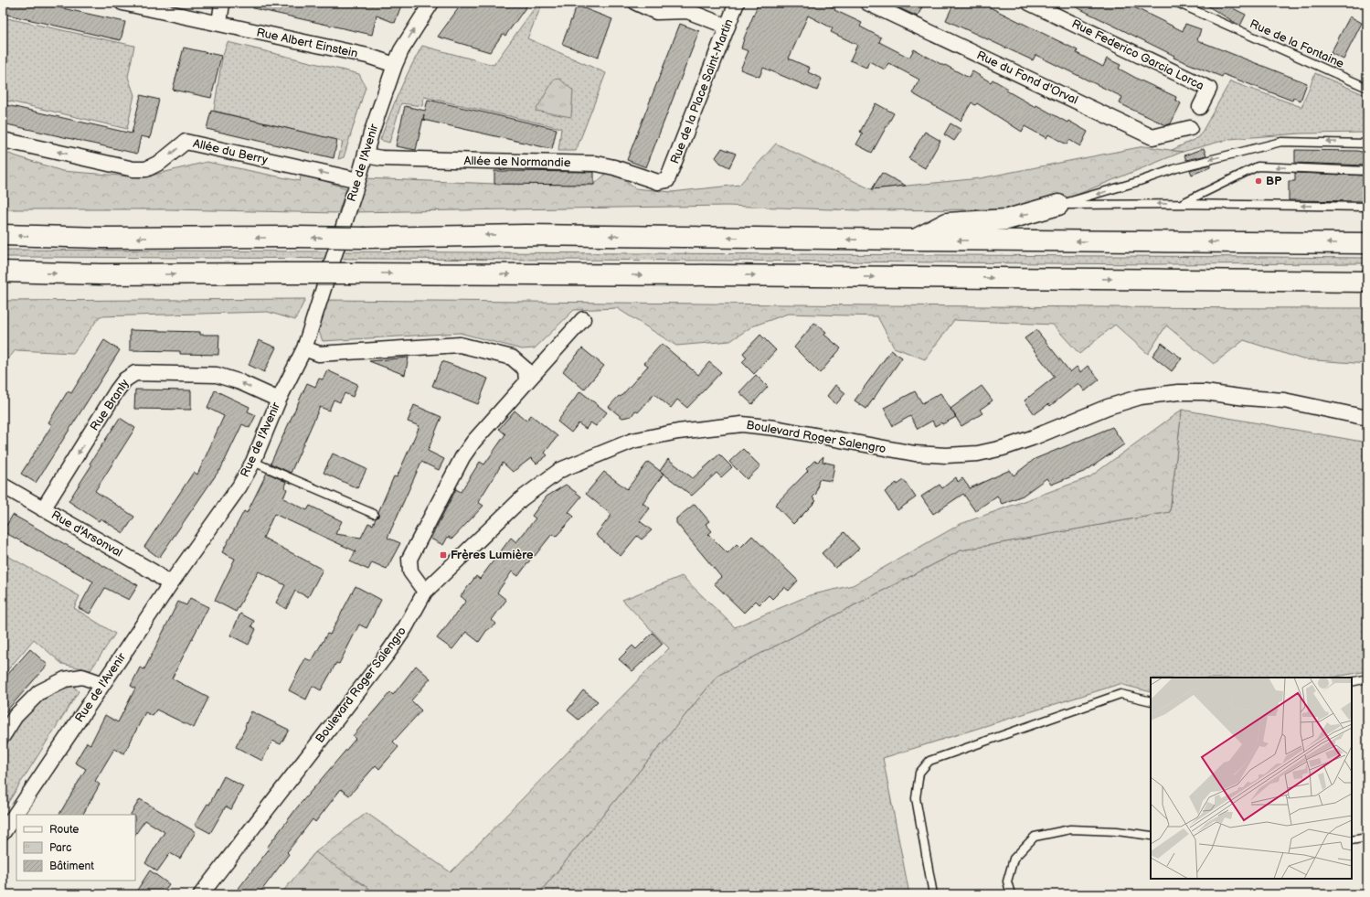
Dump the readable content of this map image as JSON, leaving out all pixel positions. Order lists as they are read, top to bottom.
{
  "streets": {
    "street": [
      "Rue Albert Einstein",
      "Rue Federico Garcia Lorca",
      "Rue du Fond d'Orval",
      "Rue de la Place Saint-Martin",
      "Allée du Berry",
      "Allée de Normandie",
      "Rue de l'Avenir",
      "Rue Branly",
      "Boulevard Roger Salengro",
      "Rue d'Arsonval"
    ],
    "lane": ["Rue de la Fontaine"]
  },
  "crossings": [
    ["Rue Albert Einstein", "Rue de l'Avenir"],
    ["Rue de la Place Saint-Martin", "Allée de Normandie"],
    ["Allée du Berry", "Rue de l'Avenir"],
    ["Allée de Normandie", "Rue de l'Avenir"],
    ["Rue de l'Avenir", "Rue Branly"],
    ["Rue de l'Avenir", "Rue d'Arsonval"],
    ["Rue Branly", "Rue d'Arsonval"]
  ],
  "one_way": ["Allée du Berry", "Rue Branly"],
  "places": {
    "other": ["BP"],
    "transit": ["Frères Lumière"]
  },
  "legend": ["Route", "Parc", "Bâtiment"]
}
